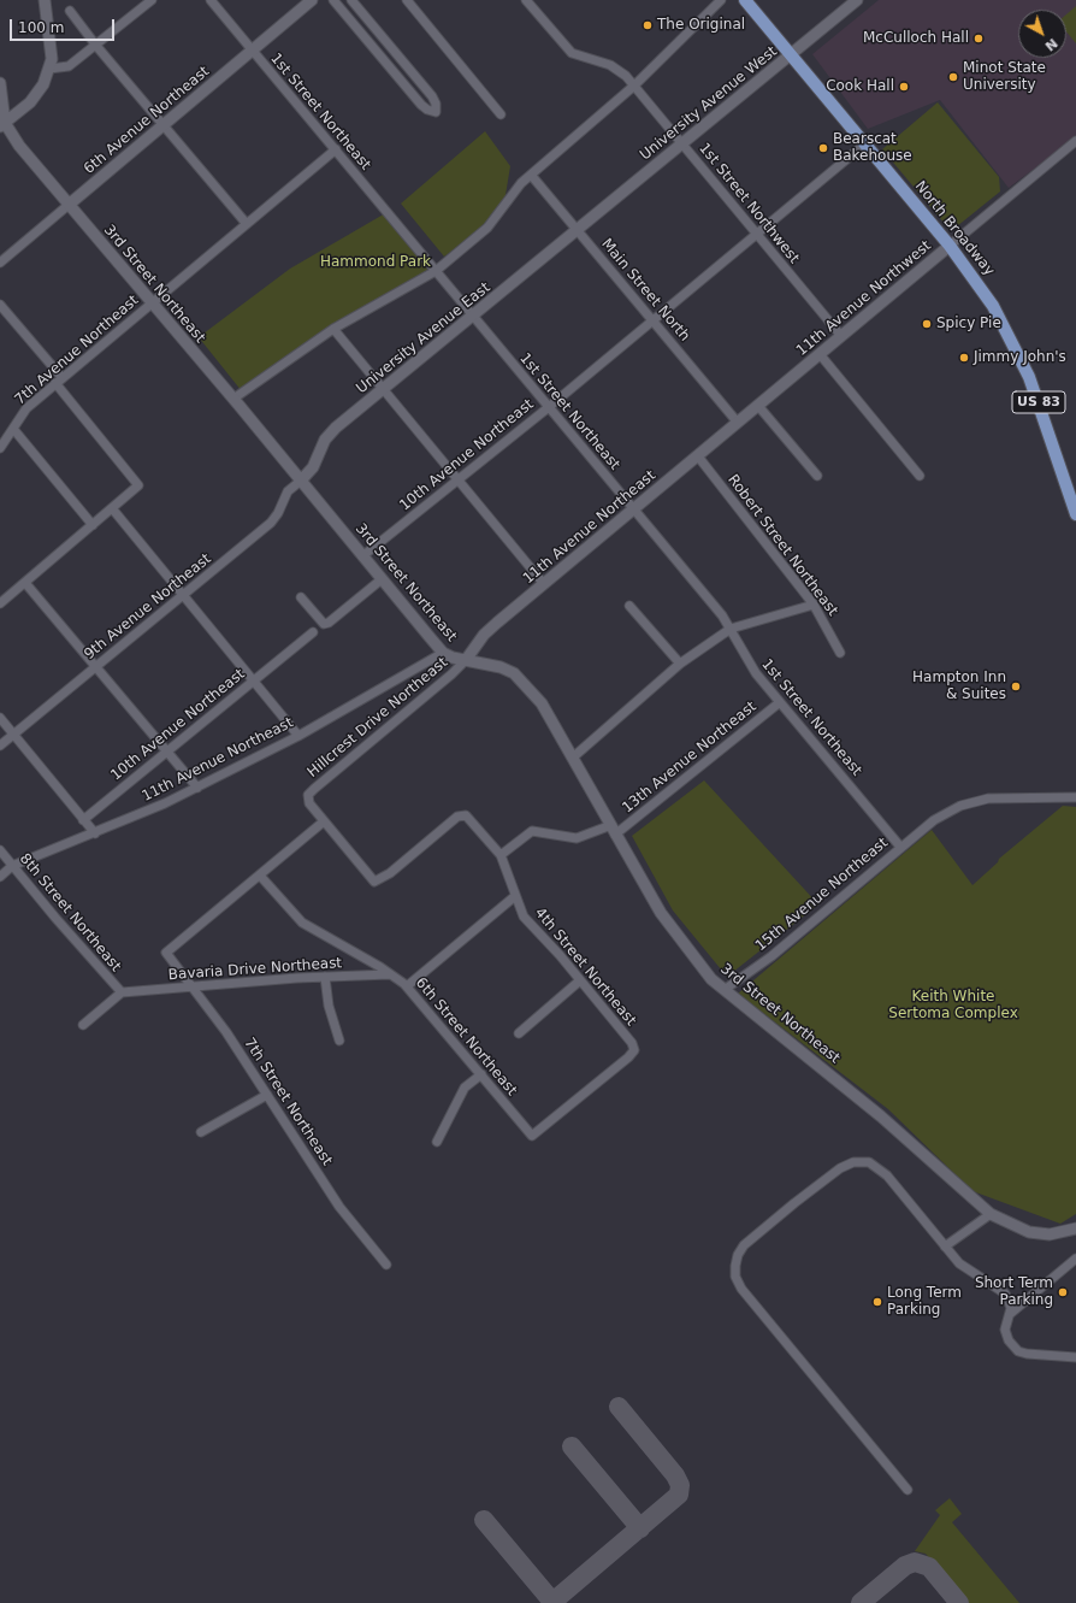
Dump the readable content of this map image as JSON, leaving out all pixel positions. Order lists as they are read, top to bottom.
{
  "streets": {
    "main road": ["North Broadway", "US 83"],
    "street": [
      "University Avenue West",
      "1st Street Northeast",
      "6th Avenue Northeast",
      "1st Street Northwest",
      "3rd Street Northeast",
      "Main Street North",
      "11th Avenue Northwest",
      "University Avenue East",
      "7th Avenue Northeast",
      "10th Avenue Northeast",
      "11th Avenue Northeast",
      "Robert Street Northeast",
      "9th Avenue Northeast",
      "Hillcrest Drive Northeast",
      "13th Avenue Northeast",
      "15th Avenue Northeast",
      "8th Street Northeast",
      "4th Street Northeast",
      "Bavaria Drive Northeast",
      "6th Street Northeast",
      "7th Street Northeast"
    ]
  },
  "crossings": [
    ["University Avenue West", "1st Street Northwest"],
    ["University Avenue West", "North Broadway"],
    ["University Avenue West", "Main Street North"],
    ["University Avenue West", "University Avenue East"],
    ["1st Street Northeast", "6th Avenue Northeast"],
    ["1st Street Northeast", "University Avenue East"],
    ["1st Street Northeast", "7th Avenue Northeast"],
    ["1st Street Northeast", "10th Avenue Northeast"],
    ["1st Street Northeast", "11th Avenue Northeast"],
    ["1st Street Northeast", "13th Avenue Northeast"],
    ["1st Street Northeast", "15th Avenue Northeast"],
    ["6th Avenue Northeast", "3rd Street Northeast"],
    ["1st Street Northwest", "11th Avenue Northwest"],
    ["1st Street Northwest", "10th Avenue Northeast"],
    ["North Broadway", "11th Avenue Northwest"],
    ["North Broadway", "10th Avenue Northeast"],
    ["3rd Street Northeast", "University Avenue East"],
    ["3rd Street Northeast", "7th Avenue Northeast"],
    ["3rd Street Northeast", "10th Avenue Northeast"],
    ["3rd Street Northeast", "11th Avenue Northeast"],
    ["3rd Street Northeast", "9th Avenue Northeast"],
    ["3rd Street Northeast", "Hillcrest Drive Northeast"],
    ["3rd Street Northeast", "13th Avenue Northeast"],
    ["3rd Street Northeast", "15th Avenue Northeast"],
    ["Main Street North", "11th Avenue Northwest"],
    ["Main Street North", "University Avenue East"],
    ["Main Street North", "10th Avenue Northeast"],
    ["Main Street North", "11th Avenue Northeast"],
    ["11th Avenue Northwest", "11th Avenue Northeast"],
    ["University Avenue East", "9th Avenue Northeast"],
    ["11th Avenue Northeast", "Robert Street Northeast"],
    ["11th Avenue Northeast", "Hillcrest Drive Northeast"],
    ["11th Avenue Northeast", "8th Street Northeast"],
    ["Hillcrest Drive Northeast", "4th Street Northeast"],
    ["13th Avenue Northeast", "4th Street Northeast"],
    ["8th Street Northeast", "Bavaria Drive Northeast"],
    ["4th Street Northeast", "6th Street Northeast"],
    ["Bavaria Drive Northeast", "6th Street Northeast"],
    ["Bavaria Drive Northeast", "7th Street Northeast"],
    ["6th Street Northeast", "7th Street Northeast"]
  ],
  "parks": ["Hammond Park", "Keith White Sertoma Complex"],
  "places": [
    "The Original",
    "McCulloch Hall",
    "Minot State University",
    "Cook Hall",
    "Bearscat Bakehouse",
    "Spicy Pie",
    "Jimmy John's",
    "Hampton Inn & Suites",
    "Short Term Parking",
    "Long Term Parking"
  ],
  "scale_bar": "100 m",
  "north": "bottom right"
}
